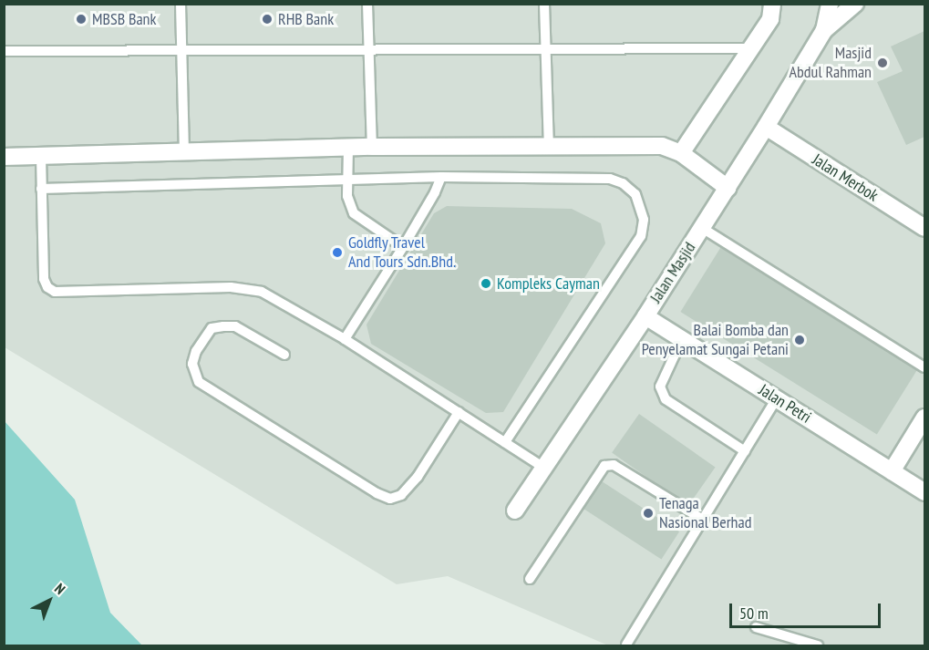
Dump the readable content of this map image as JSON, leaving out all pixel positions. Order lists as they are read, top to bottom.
{
  "streets": {
    "street": ["Jalan Merbok", "Jalan Masjid", "Jalan Petri"]
  },
  "crossings": [
    ["Jalan Merbok", "Jalan Masjid"],
    ["Jalan Masjid", "Jalan Petri"]
  ],
  "places": [
    "MBSB Bank",
    "RHB Bank",
    "Masjid Abdul Rahman",
    "Goldfly Travel And Tours Sdn.Bhd.",
    "Kompleks Cayman",
    "Balai Bomba dan Penyelamat Sungai Petani",
    "Tenaga Nasional Berhad"
  ],
  "scale_bar": "50 m",
  "north": "top right"
}
